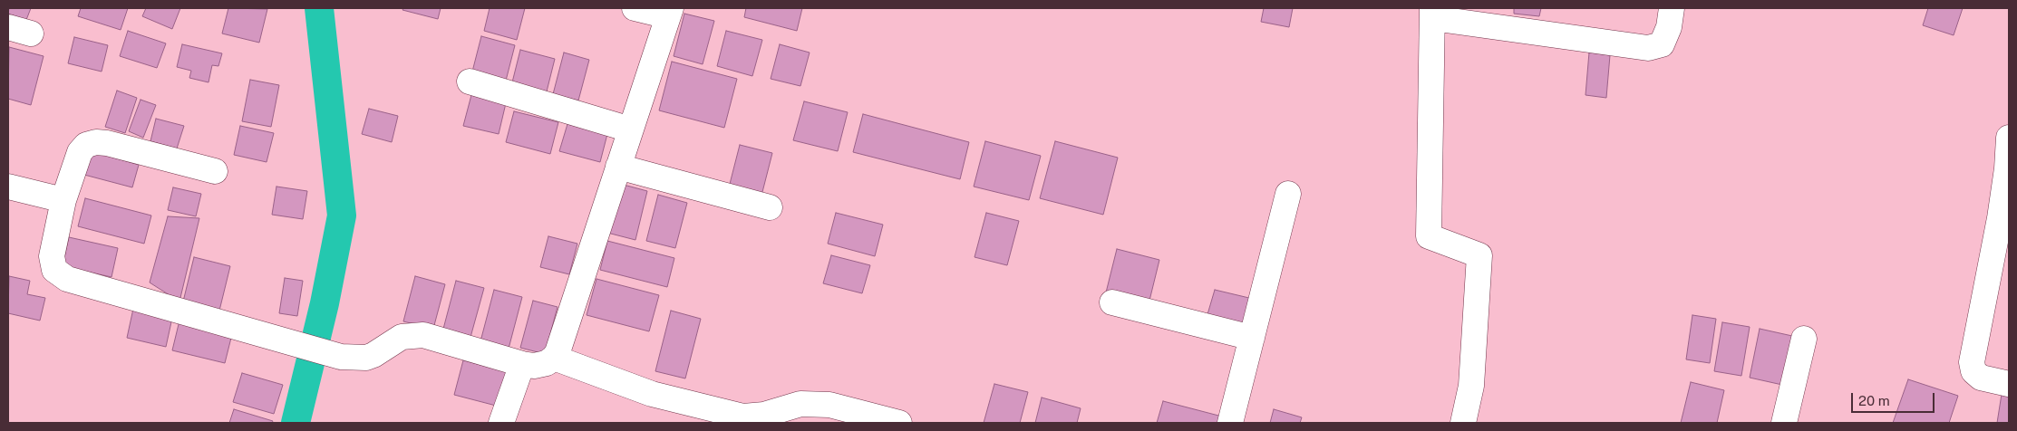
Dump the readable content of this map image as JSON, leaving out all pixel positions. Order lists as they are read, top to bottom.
{
  "scale_bar": "20 m"
}
